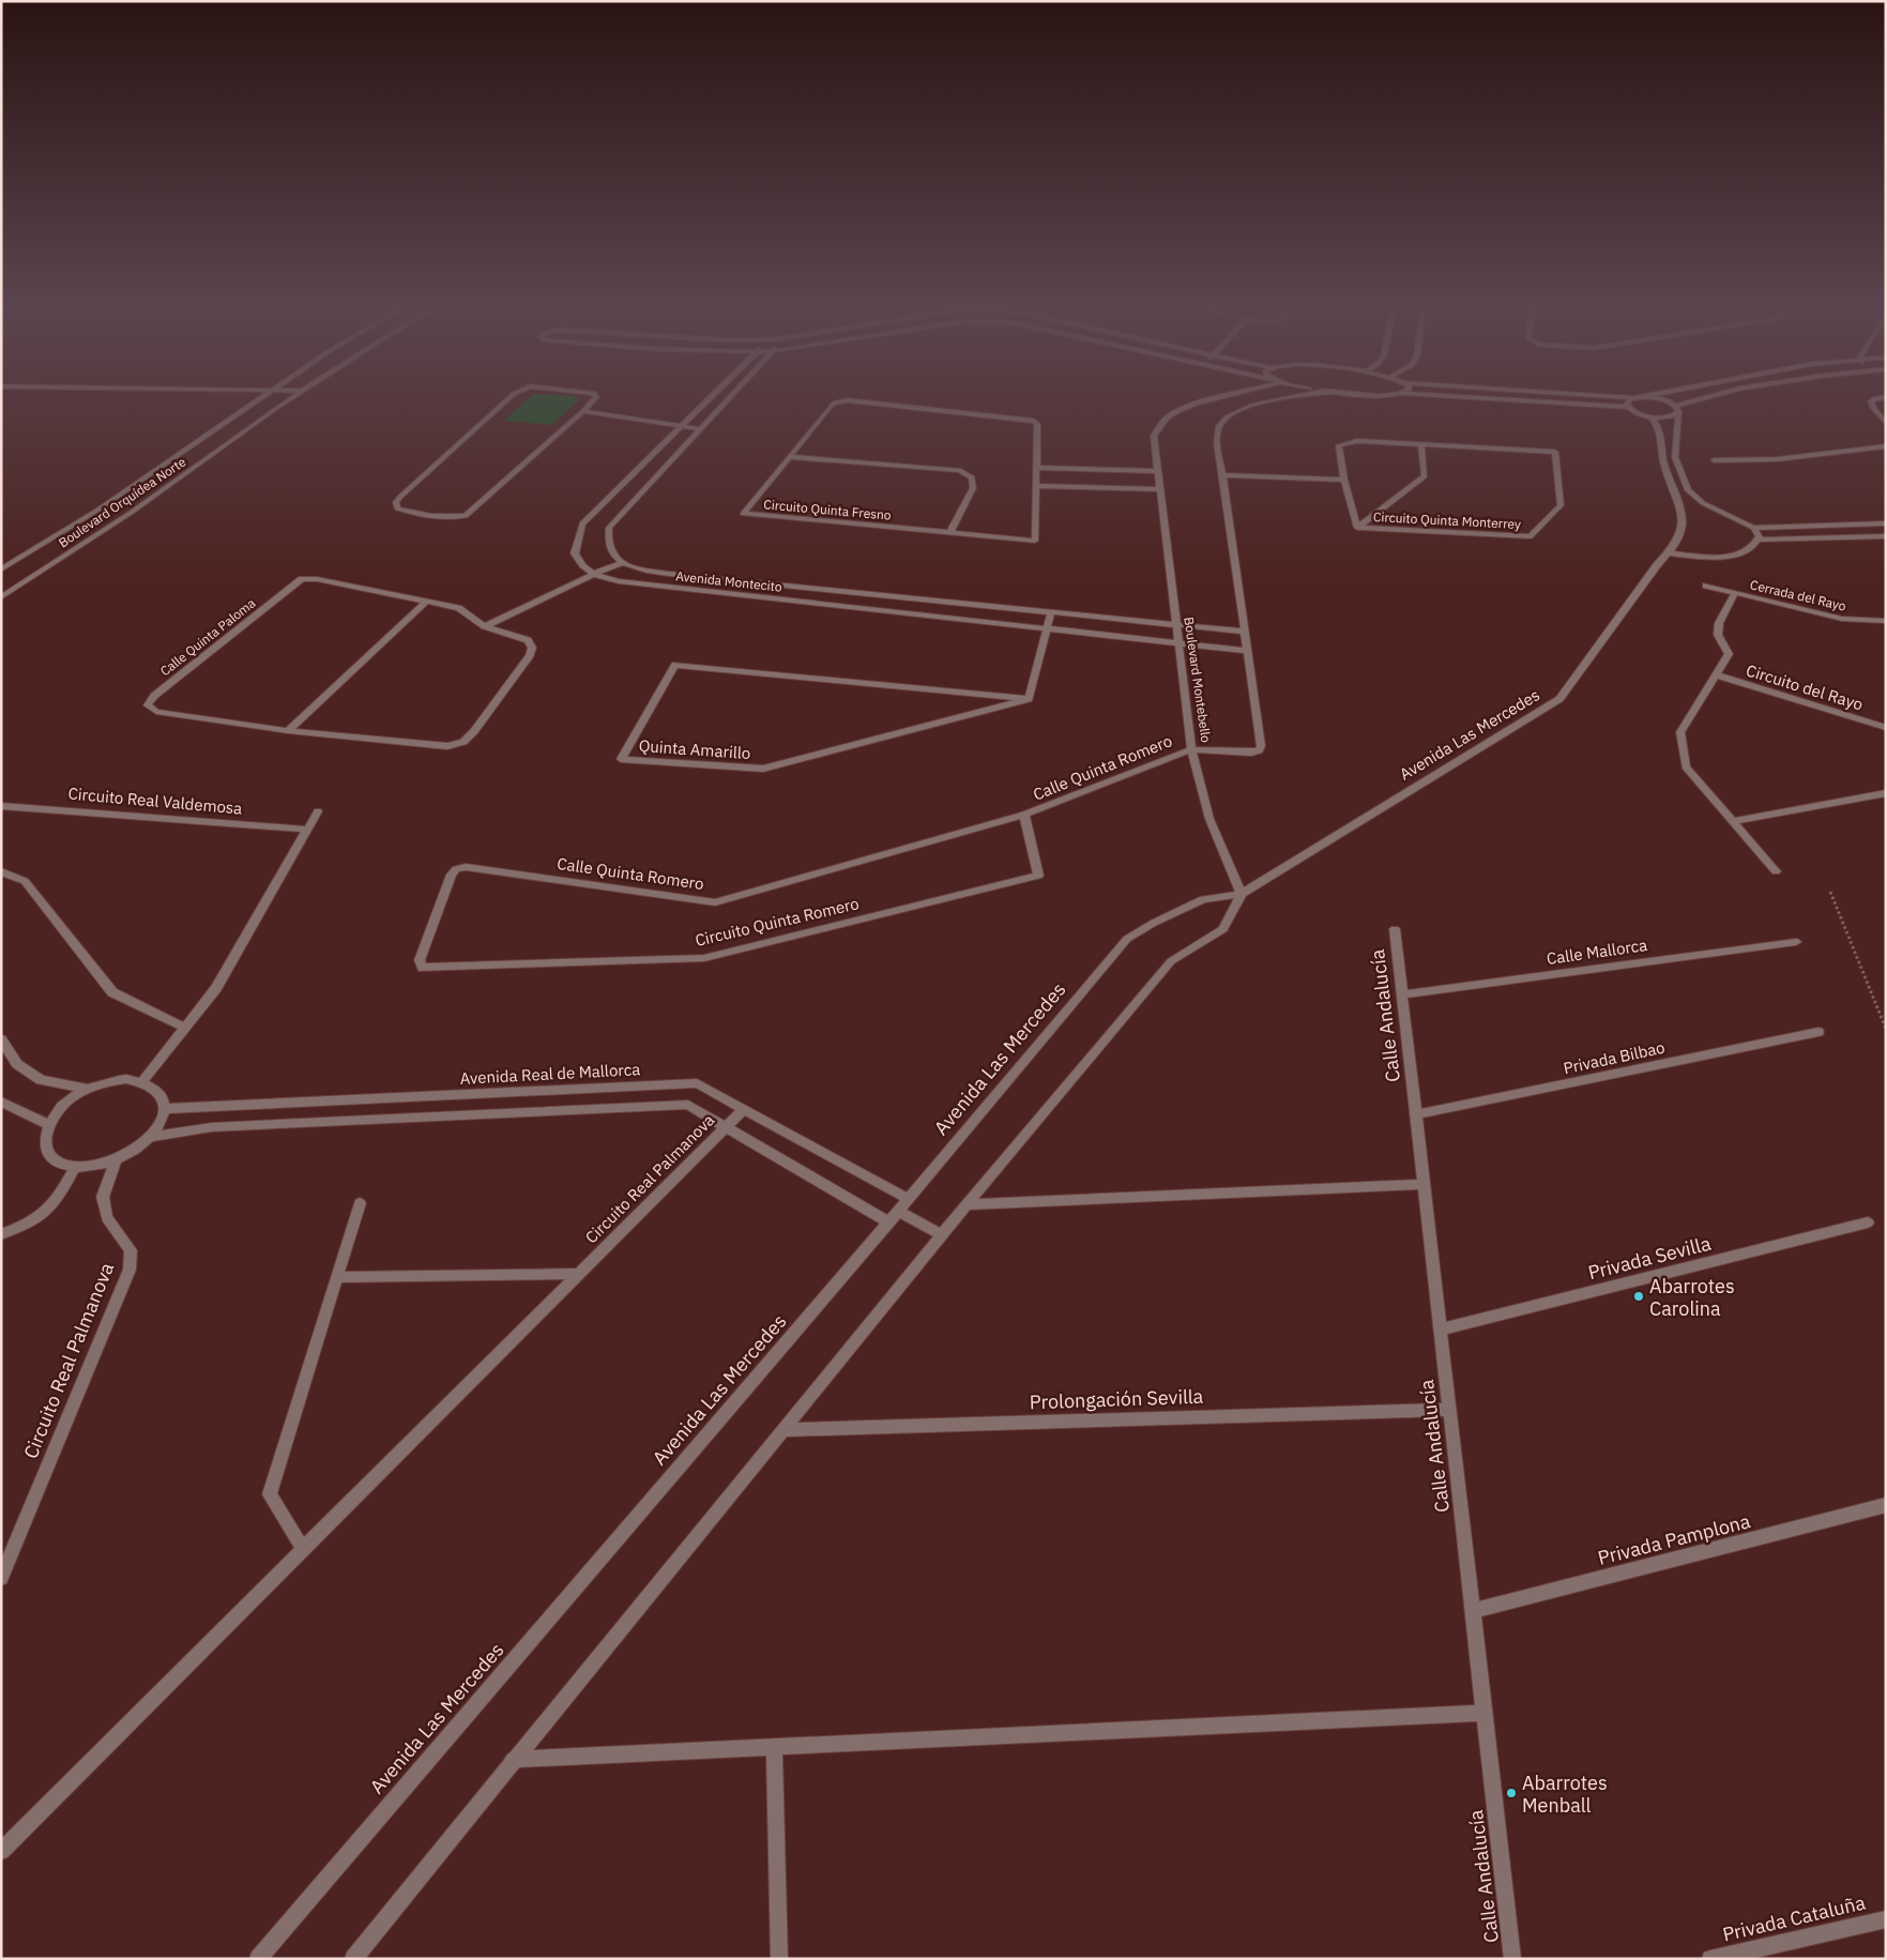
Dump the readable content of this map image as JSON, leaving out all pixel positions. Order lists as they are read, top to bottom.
{
  "streets": {
    "street": [
      "Boulevard Orquídea Norte",
      "Circuito Quinta Fresno",
      "Circuito Quinta Monterrey",
      "Avenida Montecito",
      "Cerrada del Rayo",
      "Calle Quinta Paloma",
      "Boulevard Montebello",
      "Circuito del Rayo",
      "Avenida Las Mercedes",
      "Quinta Amarillo",
      "Calle Quinta Romero",
      "Circuito Real Valdemosa",
      "Circuito Quinta Romero",
      "Calle Mallorca",
      "Calle Andalucía",
      "Privada Bilbao",
      "Avenida Real de Mallorca",
      "Circuito Real Palmanova",
      "Privada Sevilla",
      "Prolongación Sevilla",
      "Privada Pamplona",
      "Privada Cataluña"
    ]
  },
  "crossings": [
    ["Avenida Montecito", "Boulevard Montebello"],
    ["Cerrada del Rayo", "Circuito del Rayo"],
    ["Boulevard Montebello", "Calle Quinta Romero"],
    ["Avenida Las Mercedes", "Avenida Real de Mallorca"],
    ["Calle Quinta Romero", "Circuito Quinta Romero"],
    ["Calle Mallorca", "Calle Andalucía"],
    ["Calle Andalucía", "Privada Bilbao"],
    ["Calle Andalucía", "Privada Sevilla"],
    ["Calle Andalucía", "Prolongación Sevilla"],
    ["Calle Andalucía", "Privada Pamplona"],
    ["Avenida Real de Mallorca", "Circuito Real Palmanova"]
  ],
  "places": ["Abarrotes Carolina", "Abarrotes Menball"]
}
